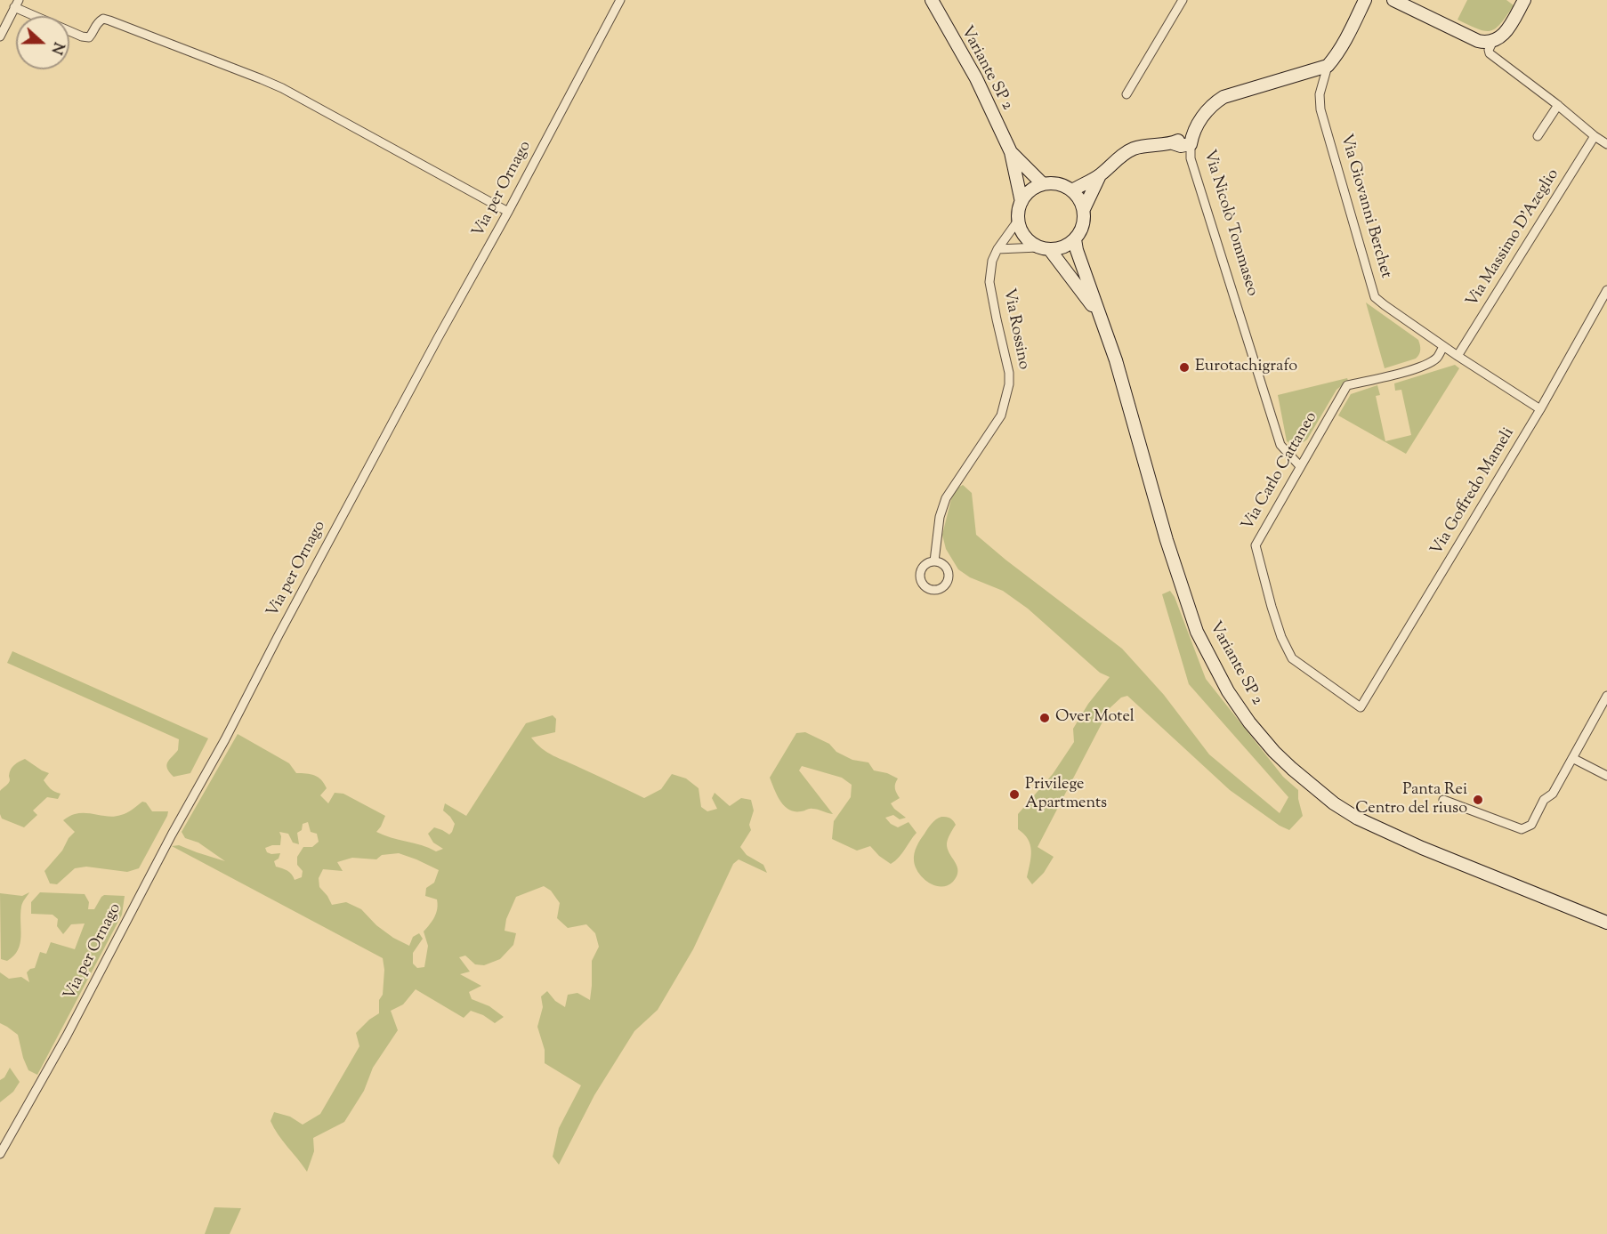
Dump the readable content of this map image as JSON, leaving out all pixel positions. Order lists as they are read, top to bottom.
{
  "streets": {
    "main road": ["Variante SP 2", "Via Giovanni Berchet", "Via Nicolò Tommaseo"],
    "street": [
      "Via per Ornago",
      "Via Massimo D'Azeglio",
      "Via Rossino",
      "Via Carlo Cattaneo",
      "Via Goffredo Mameli"
    ]
  },
  "crossings": [
    ["Variante SP 2", "Via Rossino"],
    ["Via Giovanni Berchet", "Via Nicolò Tommaseo"],
    ["Via Giovanni Berchet", "Via Massimo D'Azeglio"],
    ["Via Giovanni Berchet", "Via Carlo Cattaneo"],
    ["Via Giovanni Berchet", "Via Goffredo Mameli"],
    ["Via Nicolò Tommaseo", "Via Carlo Cattaneo"],
    ["Via Carlo Cattaneo", "Via Goffredo Mameli"]
  ],
  "places": [
    "Eurotachigrafo",
    "Over Motel",
    "Privilege Apartments",
    "Panta Rei Centro del riuso"
  ],
  "north": "right"
}
